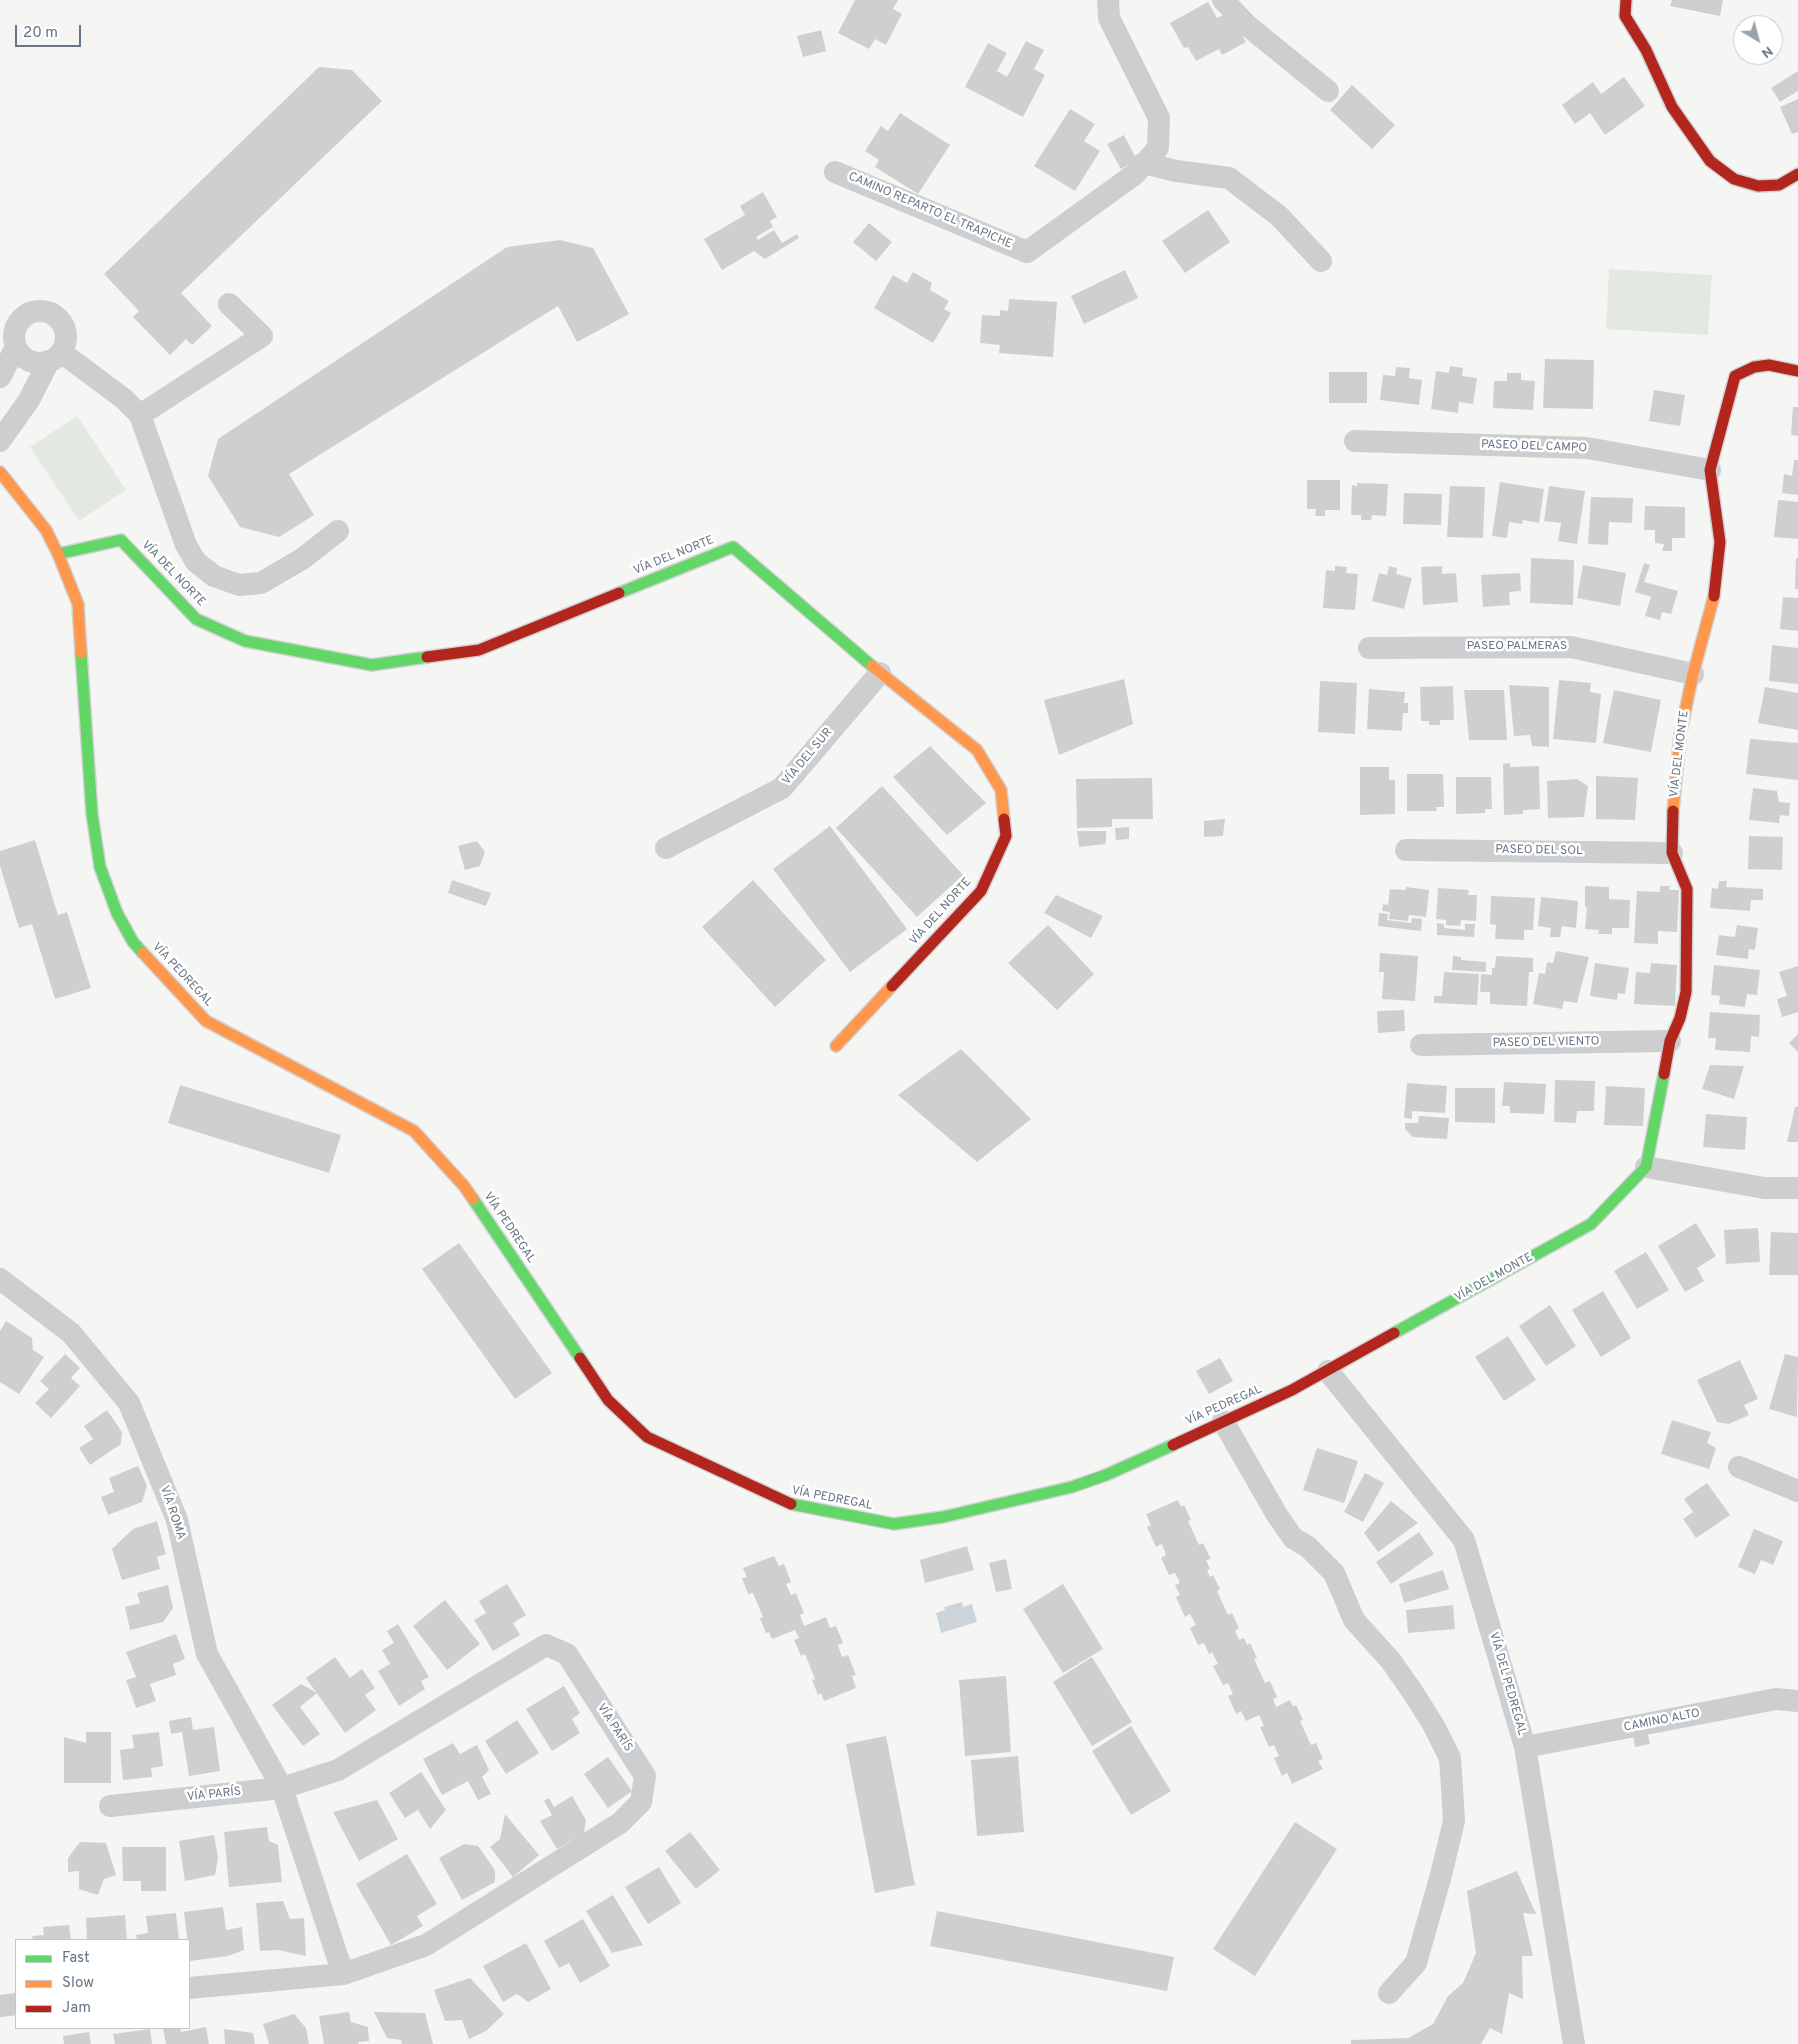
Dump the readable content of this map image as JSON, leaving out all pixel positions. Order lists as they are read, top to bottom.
{
  "streets": {
    "street": [
      "CAMINO REPARTO EL TRAPICHE",
      "PASEO DEL CAMPO",
      "VÍA DEL NORTE",
      "PASEO PALMERAS",
      "VÍA DEL MONTE",
      "VÍA DEL SUR",
      "PASEO DEL SOL",
      "VÍA PEDREGAL",
      "PASEO DEL VIENTO",
      "VÍA ROMA",
      "VÍA DEL PEDREGAL",
      "CAMINO ALTO",
      "VÍA PARÍS"
    ]
  },
  "crossings": [
    ["PASEO DEL CAMPO", "VÍA DEL MONTE"],
    ["VÍA DEL NORTE", "VÍA DEL SUR"],
    ["VÍA DEL NORTE", "VÍA PEDREGAL"],
    ["PASEO PALMERAS", "VÍA DEL MONTE"],
    ["VÍA DEL MONTE", "PASEO DEL SOL"],
    ["VÍA DEL MONTE", "VÍA PEDREGAL"],
    ["VÍA DEL MONTE", "PASEO DEL VIENTO"],
    ["VÍA DEL MONTE", "VÍA DEL PEDREGAL"],
    ["VÍA PEDREGAL", "VÍA DEL PEDREGAL"],
    ["VÍA ROMA", "VÍA PARÍS"],
    ["VÍA DEL PEDREGAL", "CAMINO ALTO"]
  ],
  "legend": ["Fast", "Slow", "Jam"],
  "scale_bar": "20 m",
  "north": "bottom right"
}
